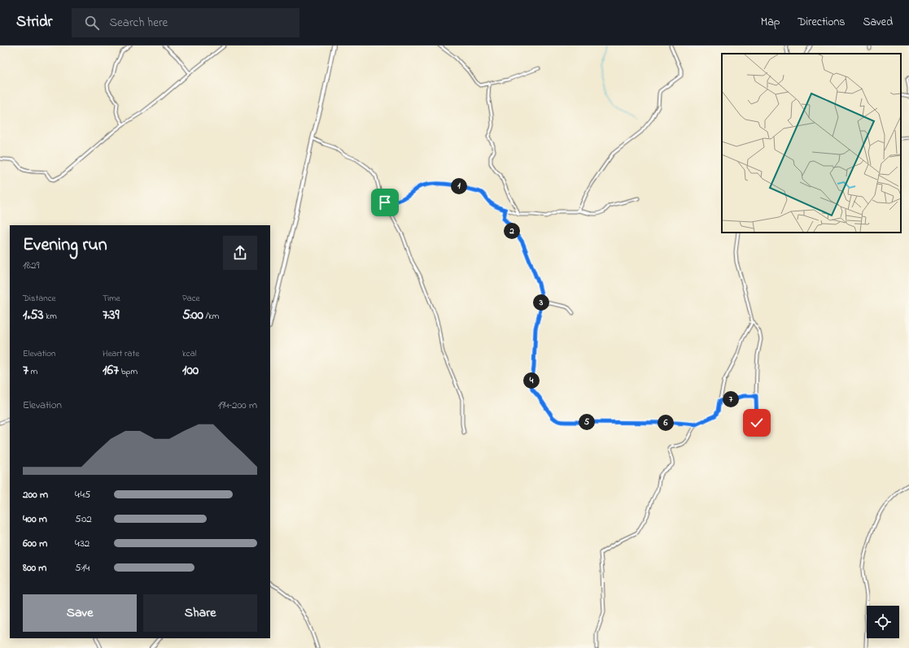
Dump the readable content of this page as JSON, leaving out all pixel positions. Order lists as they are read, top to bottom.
{
  "page": {
    "header": "Stridr",
    "search": "Search here",
    "nav": ["Map", "Directions", "Saved"],
    "pins": [
      "1",
      "2",
      "3",
      "4",
      "7",
      "5",
      "6"
    ],
    "heading": ["Evening run", "18:29"],
    "stats": [
      ["Distance", "1.53 km"],
      ["Time", "7:39"],
      ["Pace", "5:00 /km"],
      ["Elevation", "7 m"],
      ["Heart rate", "167 bpm"],
      ["kcal", "100"]
    ],
    "chart": ["Elevation", "194–200 m"],
    "list": [
      {
        "name": "200 m",
        "note": "4:45"
      },
      {
        "name": "400 m",
        "note": "5:02"
      },
      {
        "name": "600 m",
        "note": "4:32"
      },
      {
        "name": "800 m",
        "note": "5:14"
      }
    ],
    "buttons": ["Save", "Share"]
  }
}
